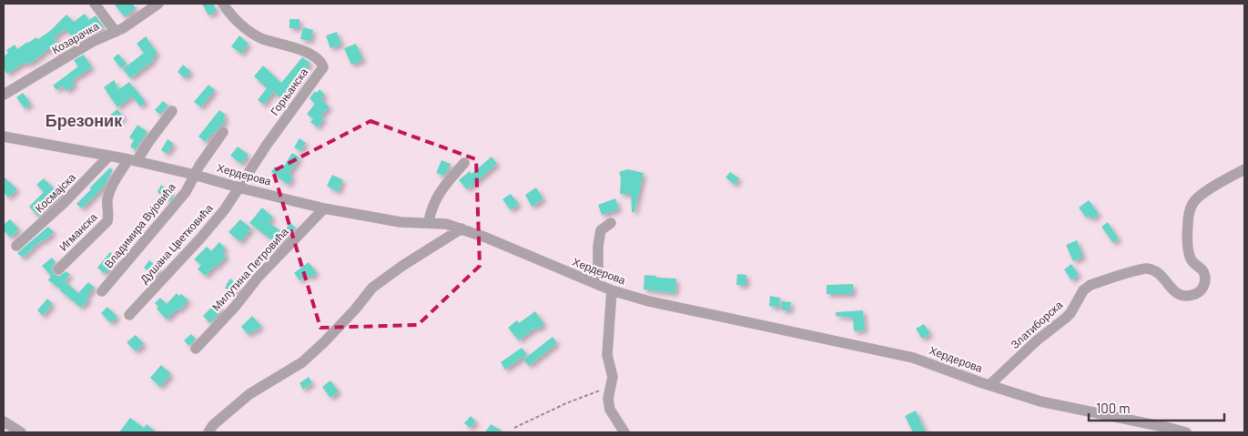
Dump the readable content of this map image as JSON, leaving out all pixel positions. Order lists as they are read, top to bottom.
{
  "streets": {
    "street": [
      "Козарачка",
      "Горњанска",
      "Хердерова",
      "Космајска",
      "Владимира Вујовића",
      "Игманска",
      "Душана Цветковића",
      "Милутина Петровића",
      "Златиборска"
    ]
  },
  "crossings": [
    ["Горњанска", "Хердерова"],
    ["Горњанска", "Душана Цветковића"],
    ["Хердерова", "Космајска"],
    ["Хердерова", "Владимира Вујовића"],
    ["Хердерова", "Игманска"],
    ["Хердерова", "Душана Цветковића"],
    ["Хердерова", "Милутина Петровића"],
    ["Хердерова", "Златиборска"]
  ],
  "districts": ["Брезоник"],
  "scale_bar": "100 m"
}
